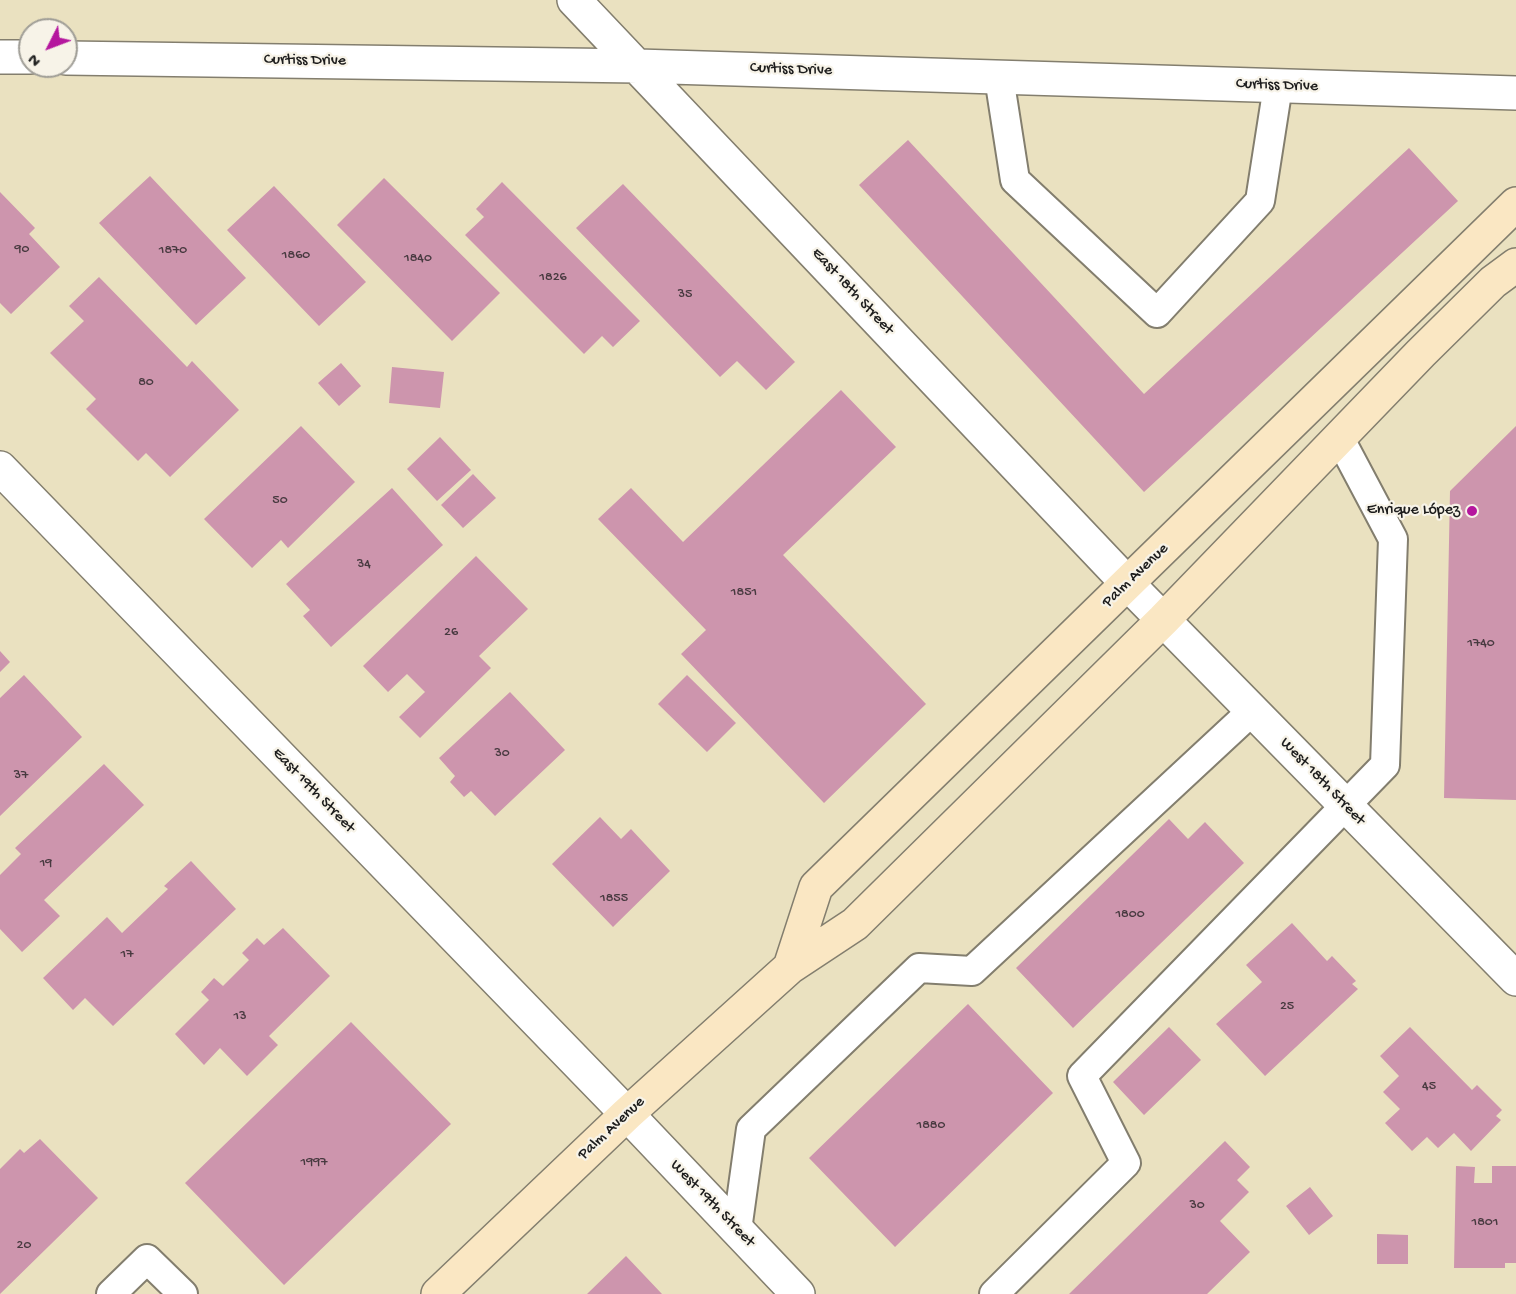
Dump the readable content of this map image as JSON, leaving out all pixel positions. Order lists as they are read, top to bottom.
{
  "streets": {
    "main road": ["Palm Avenue"],
    "street": [
      "Curtiss Drive",
      "East 18th Street",
      "West 18th Street",
      "East 19th Street",
      "West 19th Street"
    ]
  },
  "crossings": [
    ["Curtiss Drive", "East 18th Street"],
    ["East 18th Street", "Palm Avenue"],
    ["East 18th Street", "West 18th Street"],
    ["Palm Avenue", "West 18th Street"],
    ["Palm Avenue", "East 19th Street"],
    ["Palm Avenue", "West 19th Street"],
    ["East 19th Street", "West 19th Street"]
  ],
  "places": ["Enrique López"],
  "house_numbers": [
    "90",
    "1870",
    "1860",
    "1840",
    "1826",
    "35",
    "80",
    "50",
    "34",
    "1851",
    "26",
    "1740",
    "30",
    "37",
    "19",
    "1855",
    "1800",
    "17",
    "25",
    "13",
    "45",
    "1880",
    "1997",
    "30",
    "1801",
    "20"
  ],
  "north": "bottom left"
}
